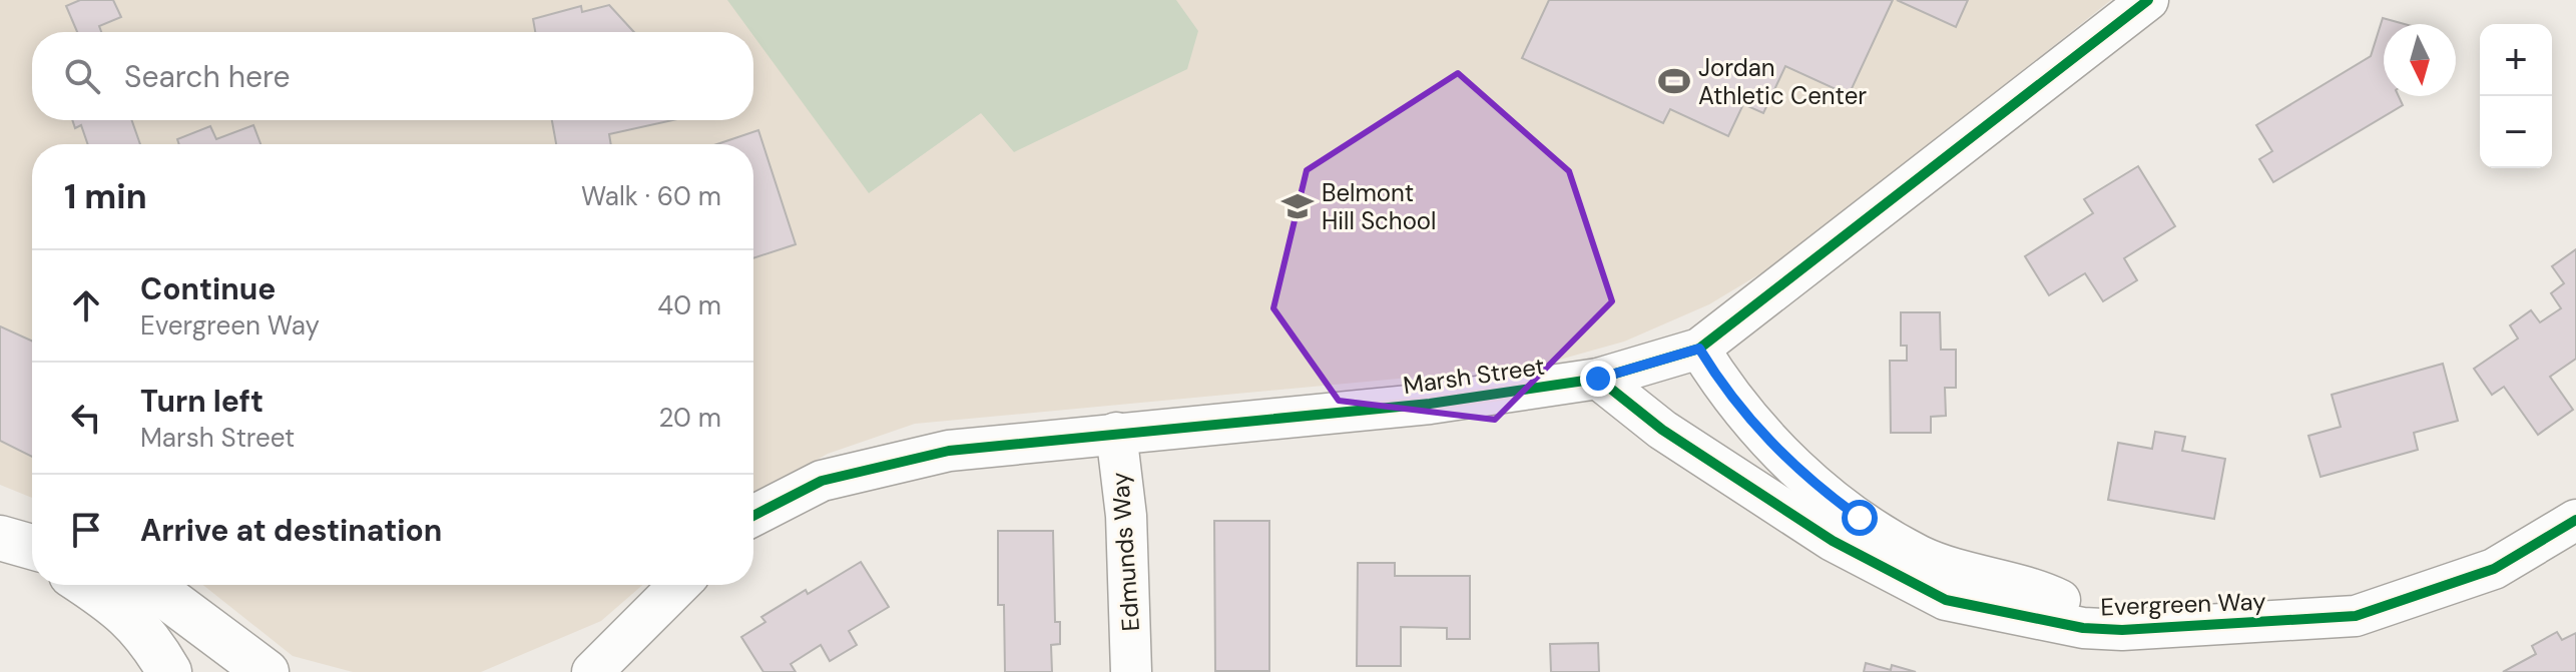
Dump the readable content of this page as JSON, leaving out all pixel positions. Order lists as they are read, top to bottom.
{
  "streets": {
    "street": ["Marsh Street", "Edmunds Way", "Evergreen Way"]
  },
  "crossings": [
    ["Marsh Street", "Edmunds Way"],
    ["Marsh Street", "Evergreen Way"]
  ],
  "places": {
    "sports": ["Jordan Athletic Center"],
    "school or university": ["Belmont Hill School"]
  },
  "north": "bottom",
  "page": {
    "map_buttons": ["+", "−"],
    "search": "Search here",
    "heading": ["1 min", "Walk · 60 m"],
    "list": [
      ["Continue", "Evergreen Way", "40 m"],
      ["Turn left", "Marsh Street", "20 m"],
      "Arrive at destination"
    ]
  }
}
